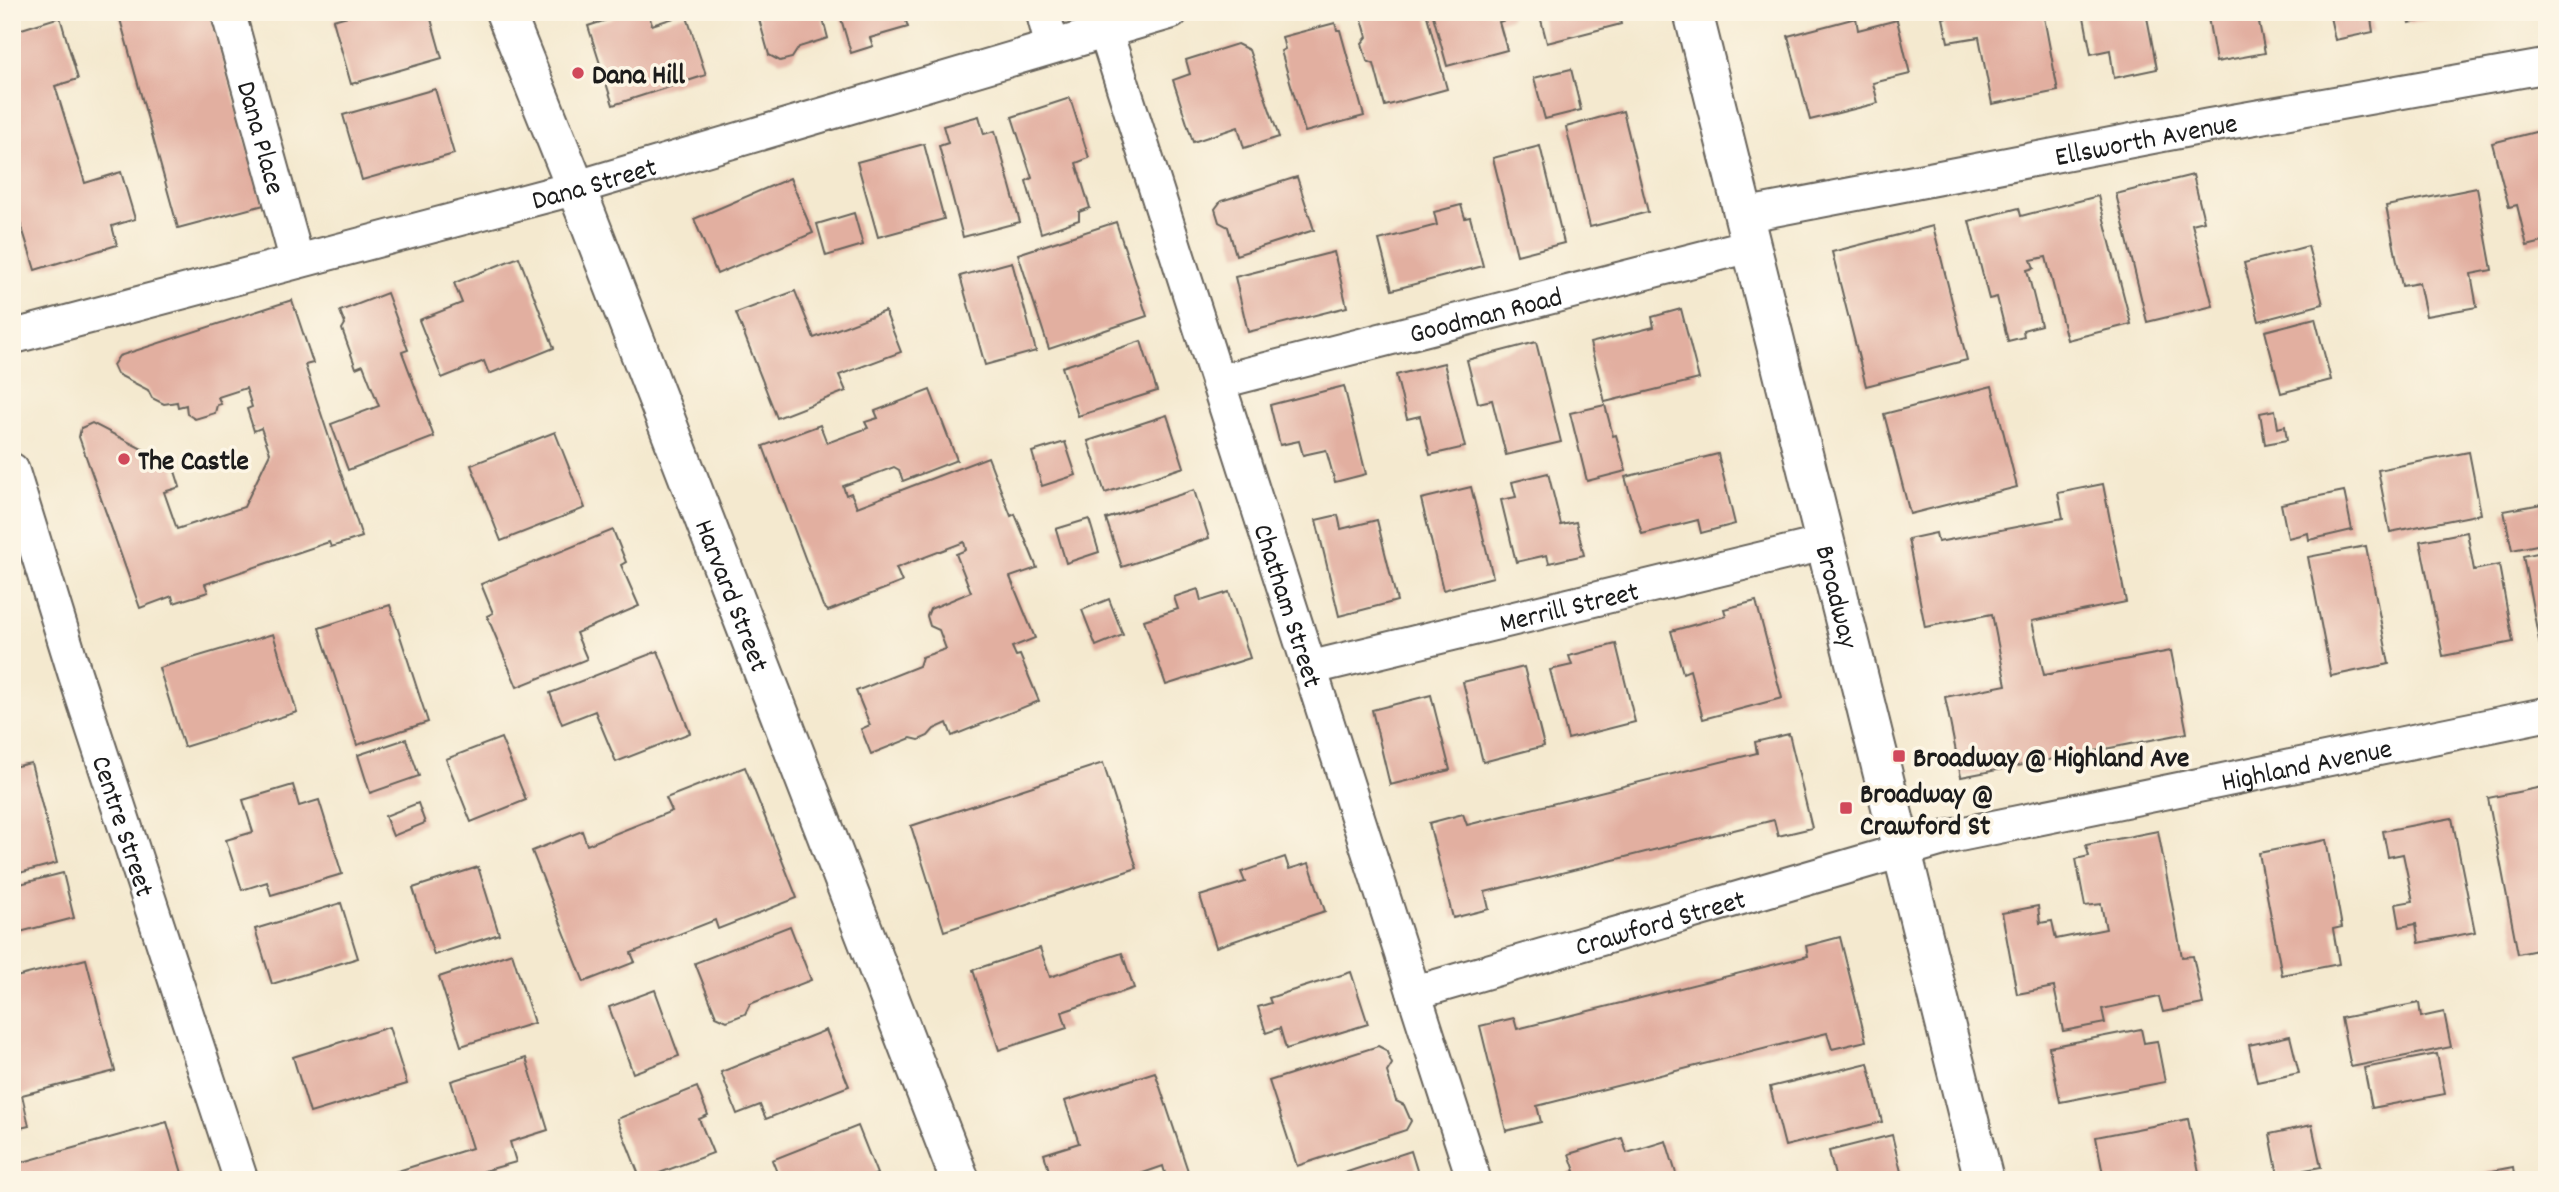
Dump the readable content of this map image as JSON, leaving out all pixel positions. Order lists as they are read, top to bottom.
{
  "streets": {
    "street": [
      "Dana Place",
      "Ellsworth Avenue",
      "Dana Street",
      "Goodman Road",
      "Harvard Street",
      "Broadway",
      "Chatham Street",
      "Merrill Street",
      "Highland Avenue",
      "Centre Street",
      "Crawford Street"
    ]
  },
  "crossings": [
    ["Dana Place", "Dana Street"],
    ["Ellsworth Avenue", "Goodman Road"],
    ["Ellsworth Avenue", "Broadway"],
    ["Dana Street", "Harvard Street"],
    ["Dana Street", "Chatham Street"],
    ["Goodman Road", "Broadway"],
    ["Goodman Road", "Chatham Street"],
    ["Broadway", "Merrill Street"],
    ["Broadway", "Highland Avenue"],
    ["Broadway", "Crawford Street"],
    ["Chatham Street", "Merrill Street"],
    ["Chatham Street", "Crawford Street"],
    ["Highland Avenue", "Crawford Street"]
  ],
  "places": {
    "other": ["Dana Hill", "The Castle"],
    "transit": ["Broadway @ Highland Ave", "Broadway @ Crawford St"]
  }
}
